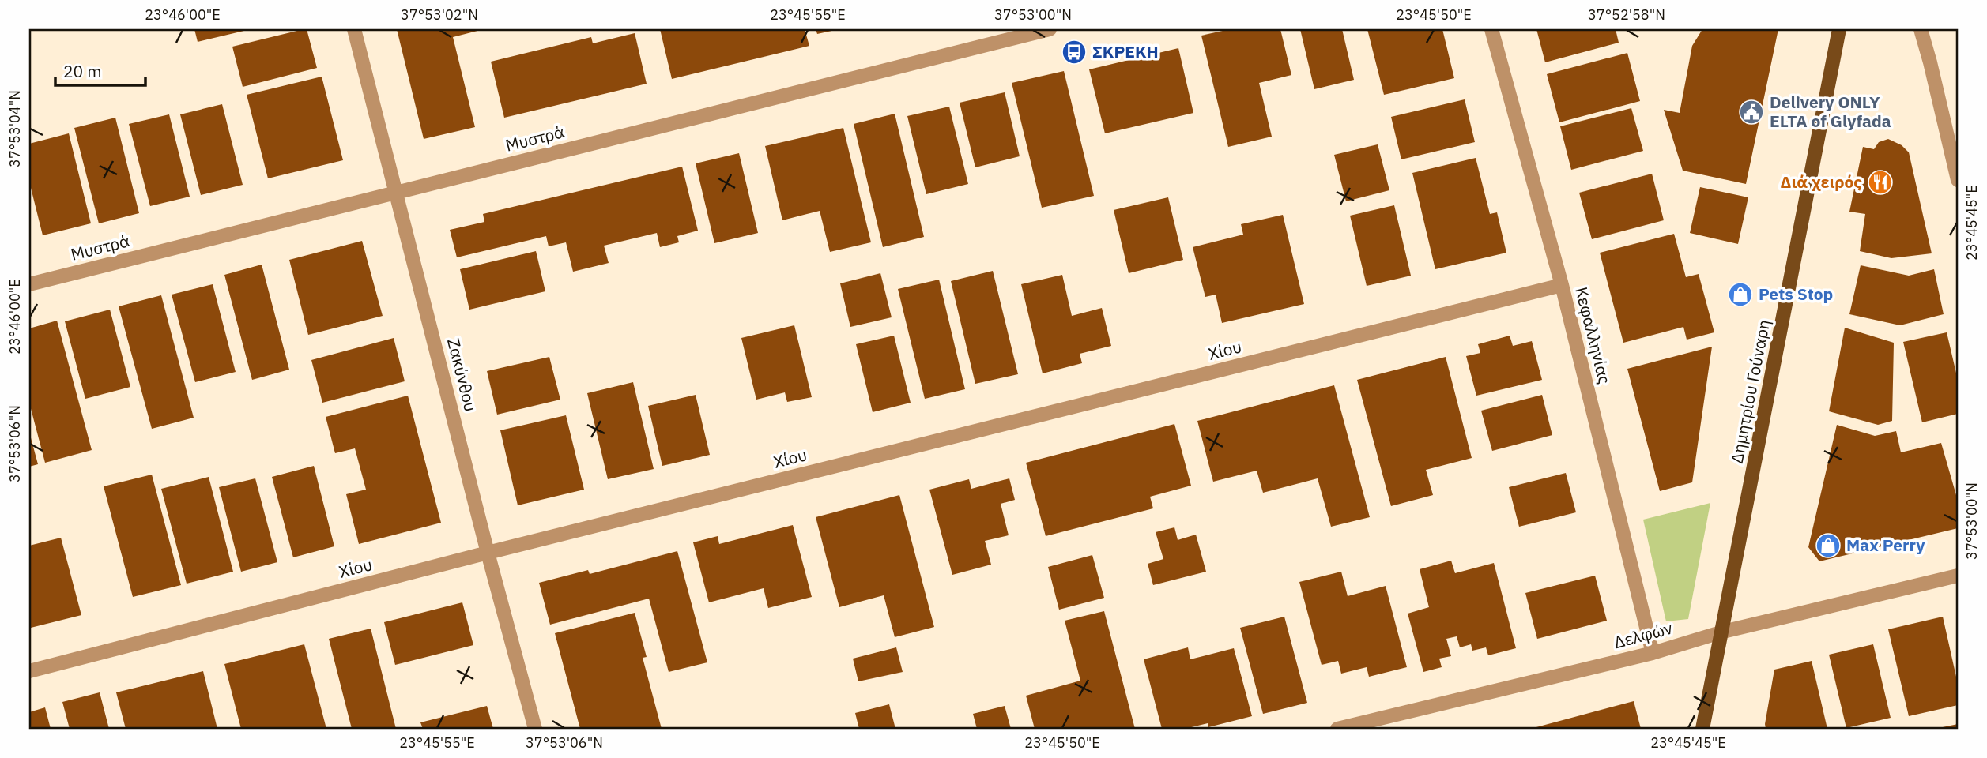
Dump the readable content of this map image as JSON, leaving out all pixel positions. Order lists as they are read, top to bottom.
{
  "streets": {
    "main road": ["Δημητρίου Γούναρη"],
    "street": [
      "Μυστρά",
      "Κεφαλληνίας",
      "Χίου",
      "Ζακύνθου",
      "Δελφών"
    ]
  },
  "crossings": [
    ["Μυστρά", "Ζακύνθου"],
    ["Κεφαλληνίας", "Χίου"],
    ["Κεφαλληνίας", "Δελφών"],
    ["Χίου", "Ζακύνθου"],
    ["Δημητρίου Γούναρη", "Δελφών"]
  ],
  "places": {
    "bus stop": ["ΣΚΡΕΚΗ"],
    "public building": ["Delivery ONLY ELTA of Glyfada"],
    "restaurant": ["Διά χειρός"],
    "shop": ["Pets Stop", "Max Perry"]
  },
  "scale_bar": "20 m",
  "coordinates": [
    "23°46'00\"E",
    "37°53'02\"N",
    "23°45'55\"E",
    "37°53'00\"N",
    "23°45'50\"E",
    "37°52'58\"N",
    "37°53'04\"N",
    "23°45'45\"E",
    "37°53'06\"N"
  ]
}
